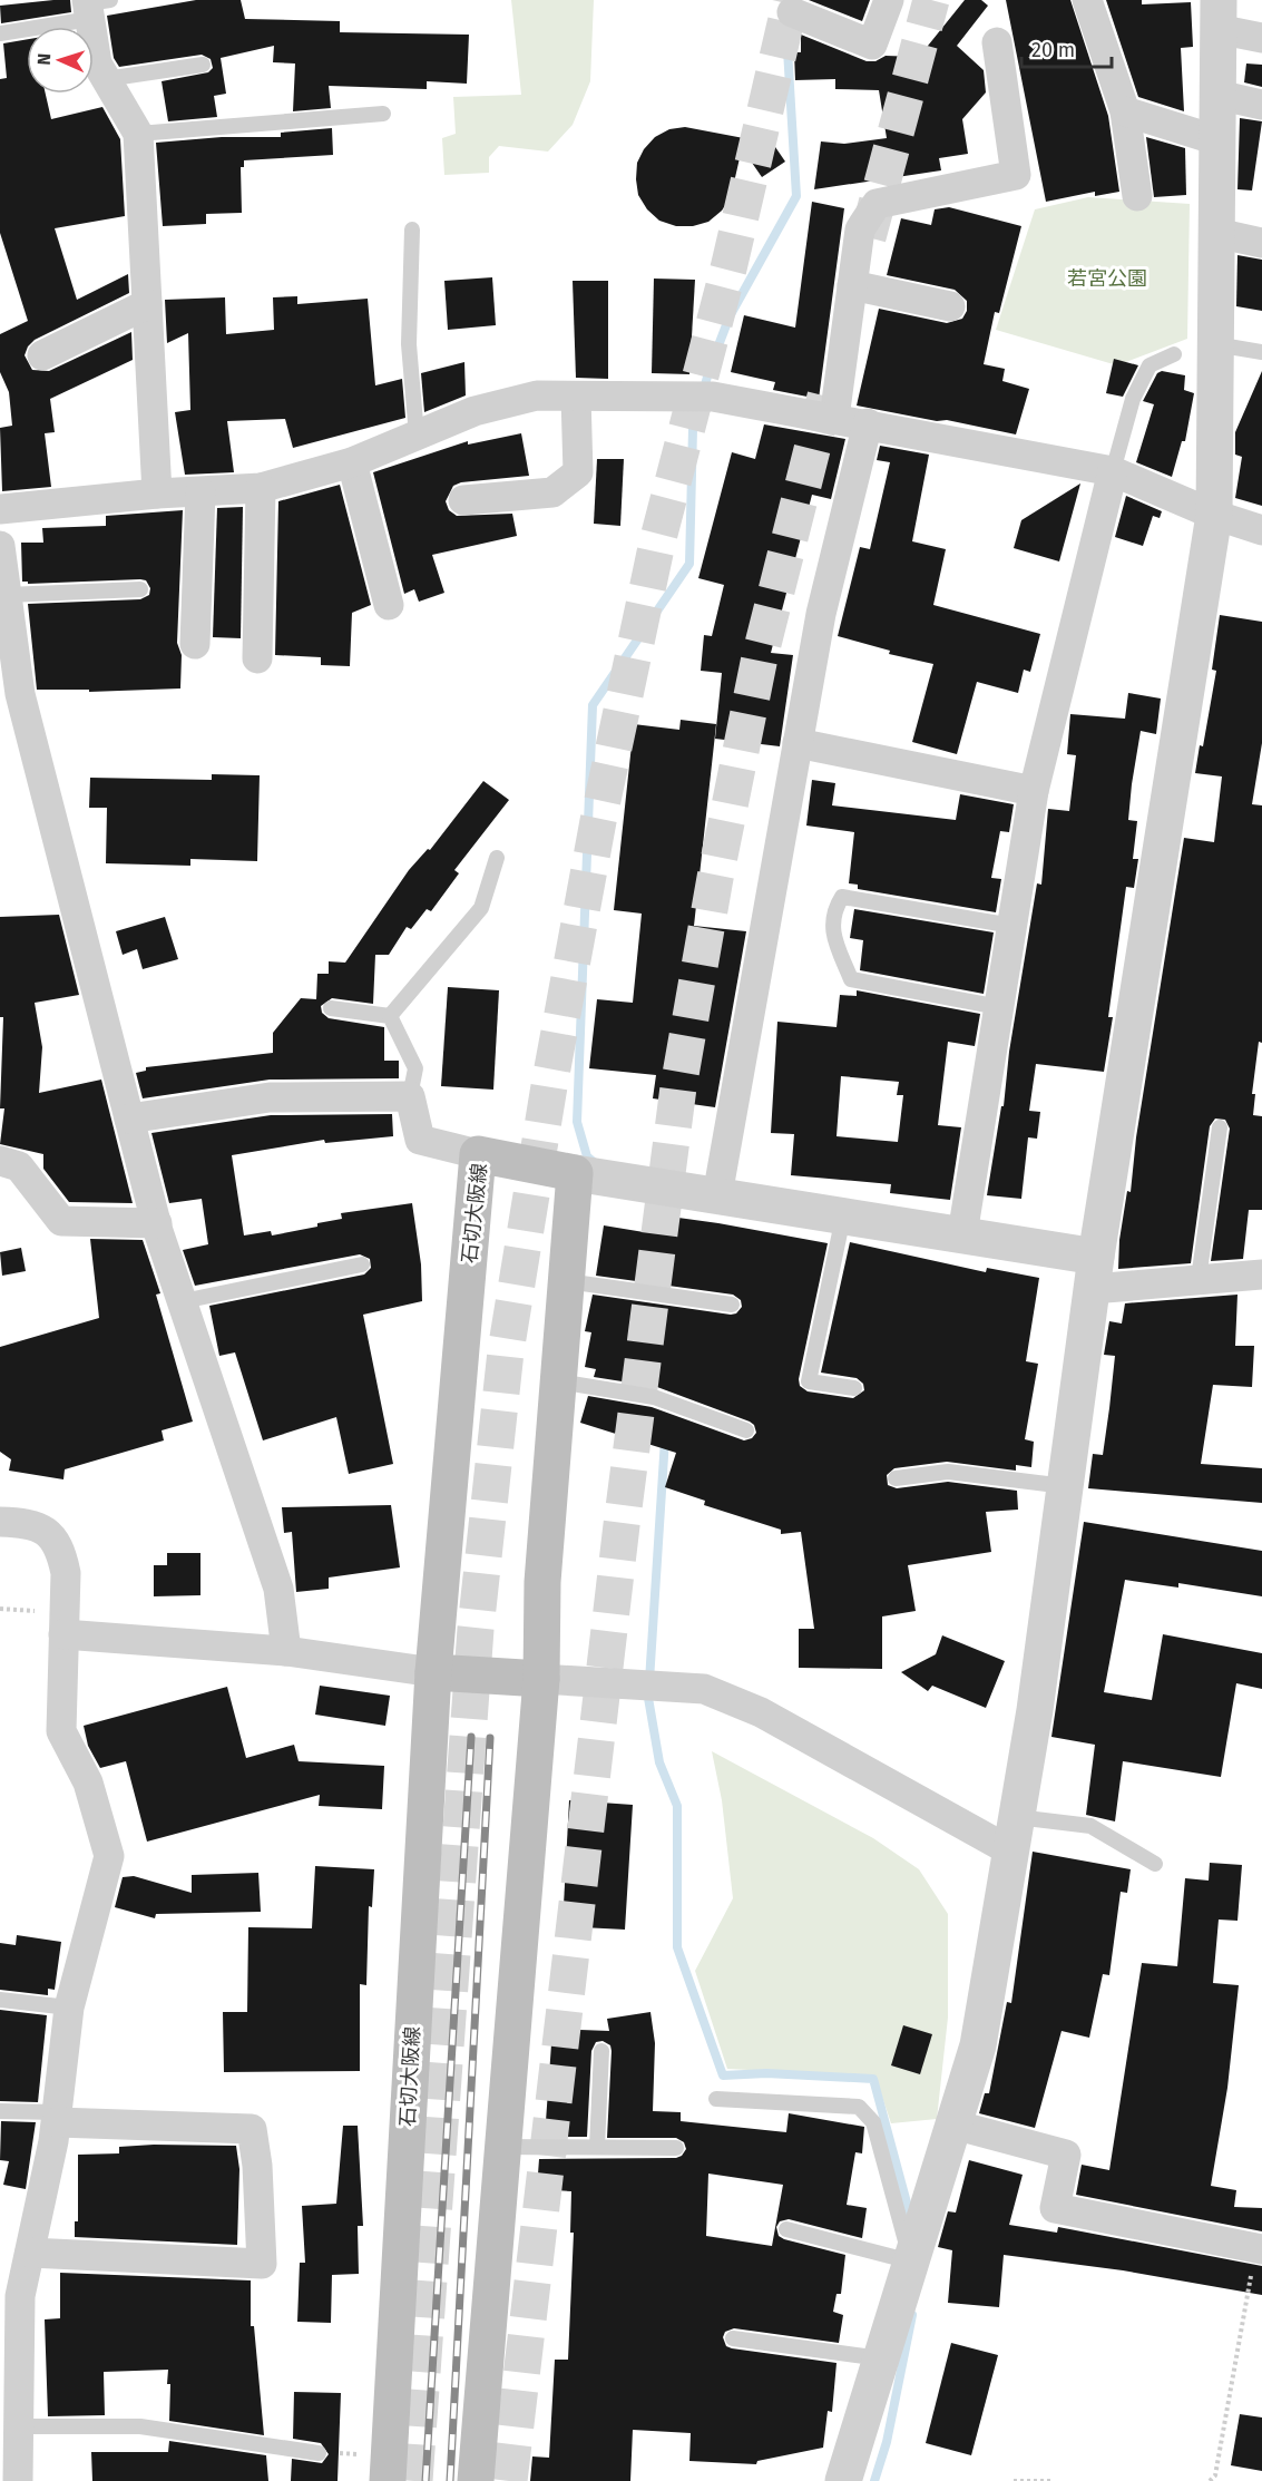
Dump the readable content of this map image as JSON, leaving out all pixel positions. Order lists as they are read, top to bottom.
{
  "streets": {
    "main road": ["石切大阪線"]
  },
  "parks": ["若宮公園"],
  "scale_bar": "20 m",
  "north": "left"
}
